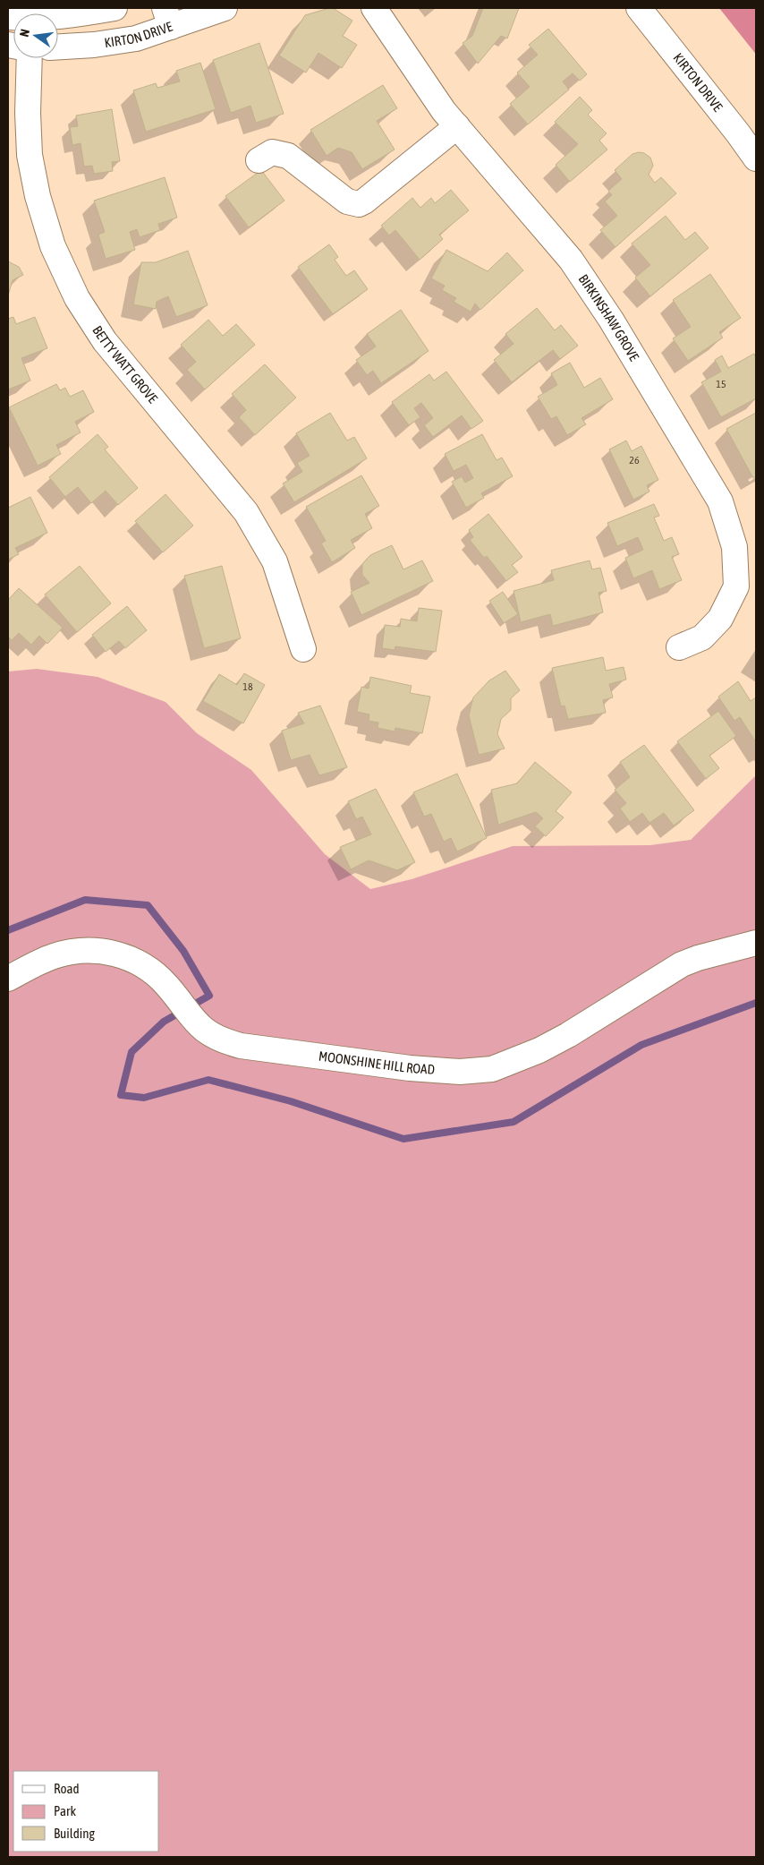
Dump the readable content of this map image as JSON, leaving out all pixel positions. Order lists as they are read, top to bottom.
{
  "streets": {
    "street": [
      "KIRTON DRIVE",
      "BIRKINSHAW GROVE",
      "BETTY WATT GROVE",
      "MOONSHINE HILL ROAD"
    ]
  },
  "house_numbers": ["15", "26", "18"],
  "legend": ["Road", "Park", "Building"],
  "north": "left"
}
